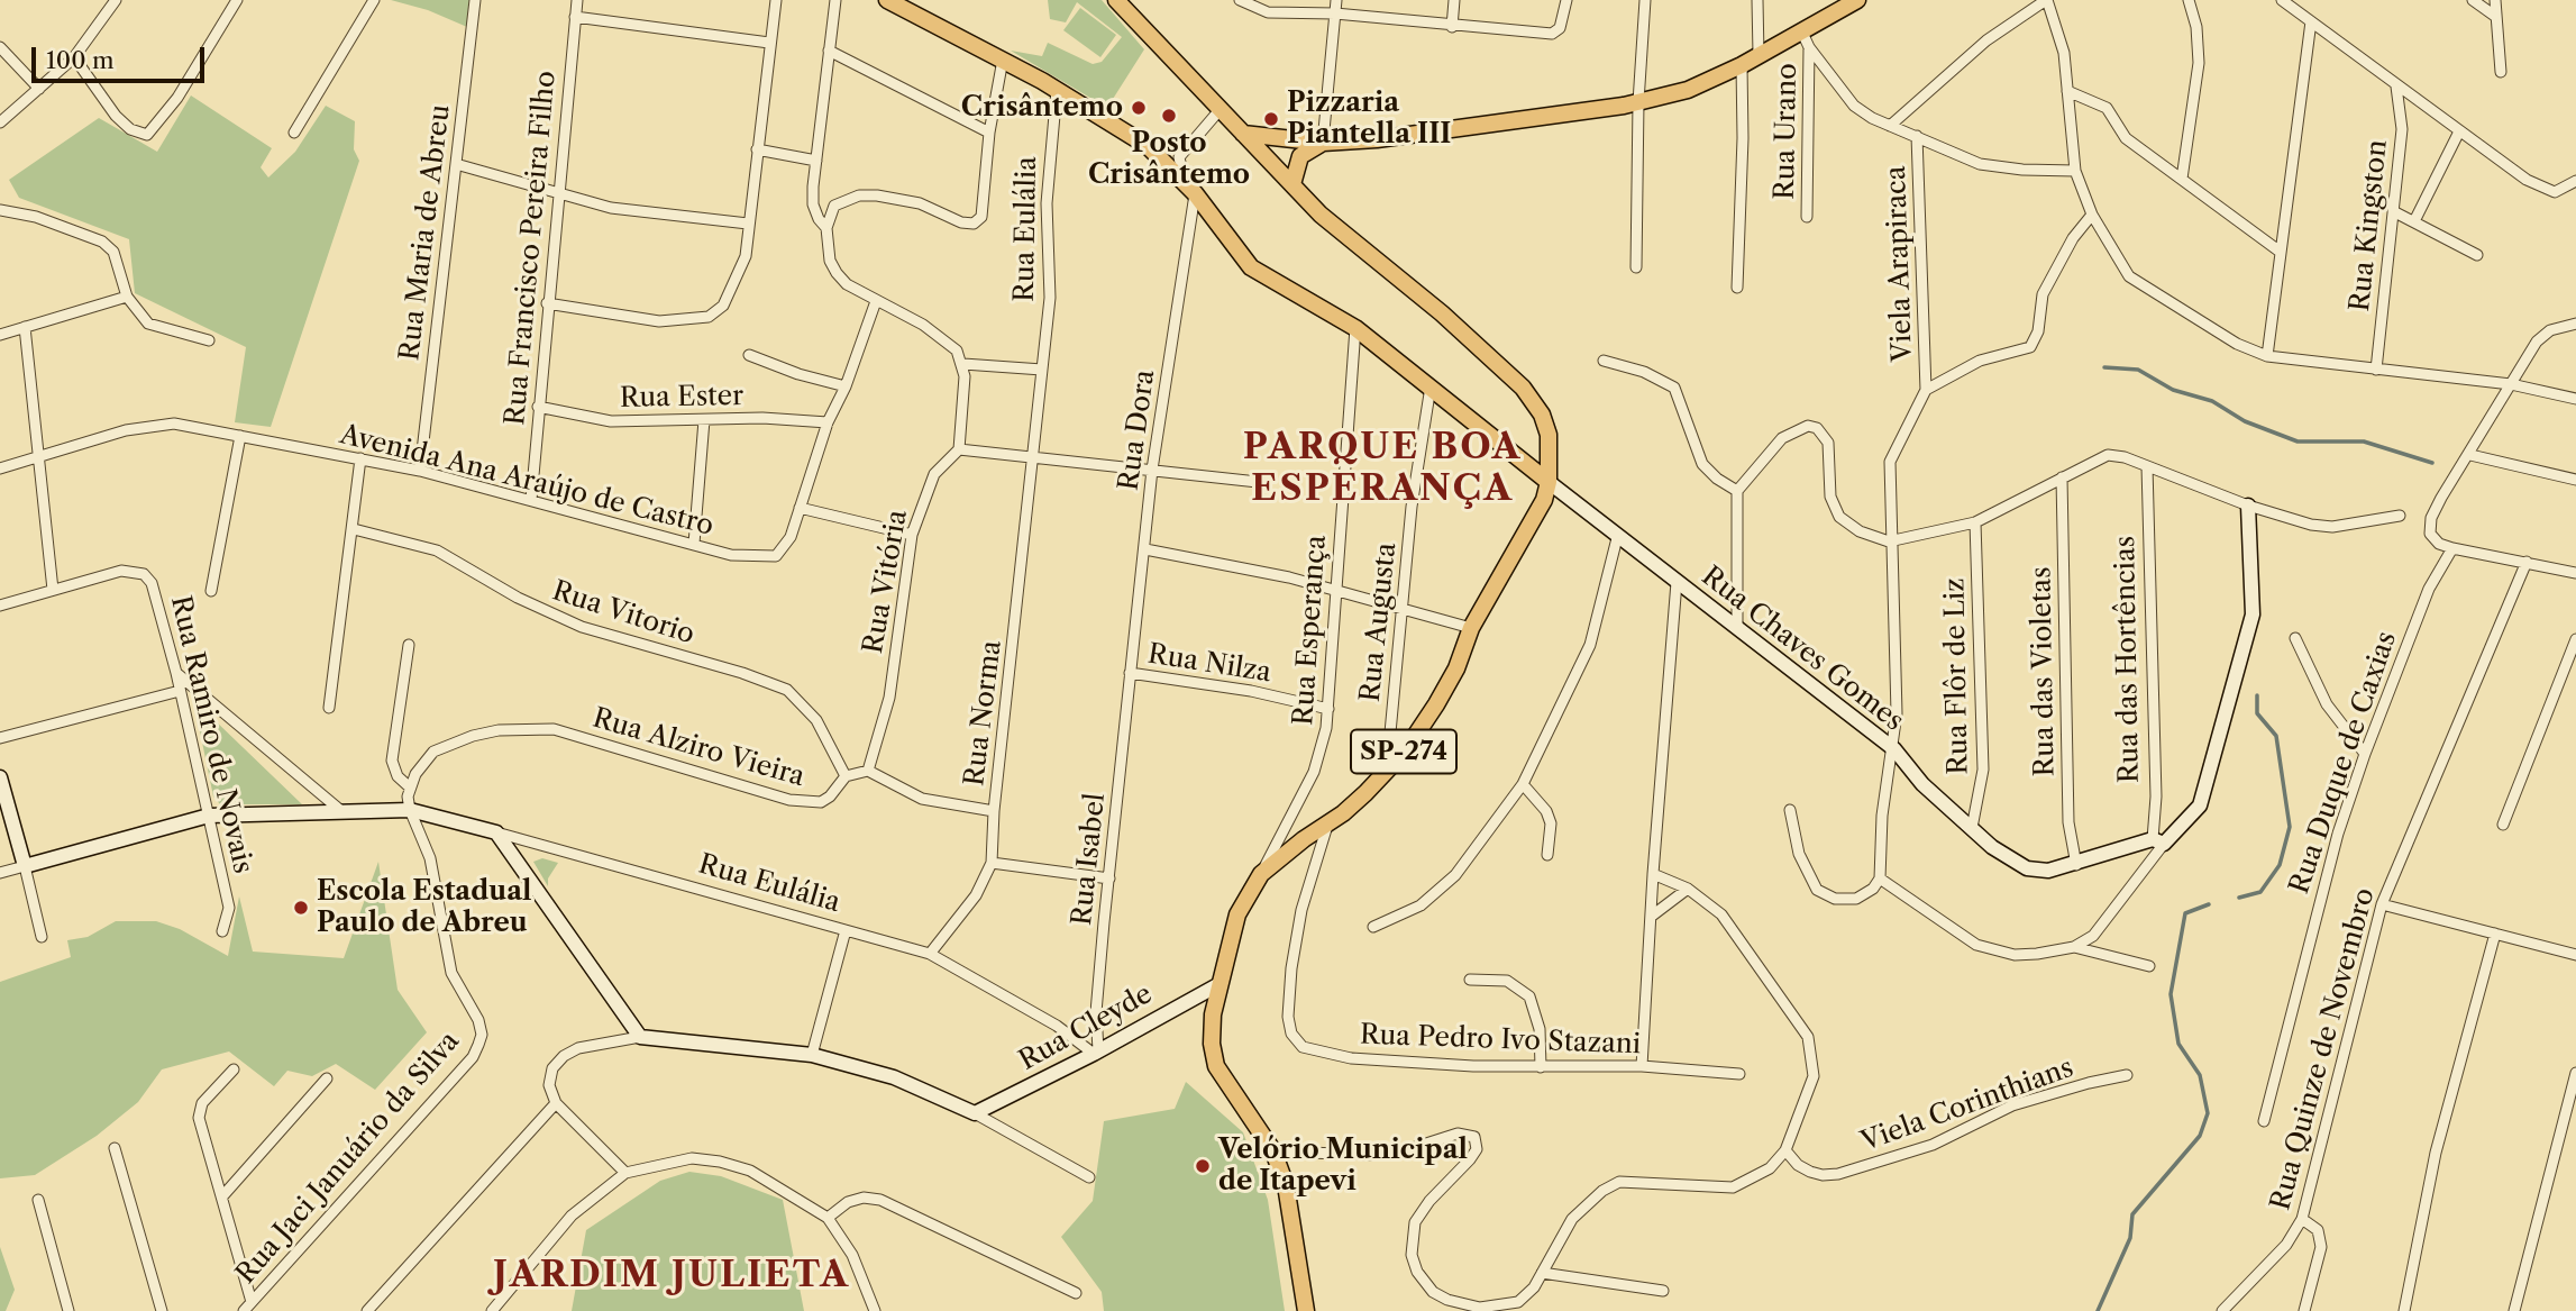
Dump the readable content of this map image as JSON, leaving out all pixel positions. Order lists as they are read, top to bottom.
{
  "streets": {
    "main road": ["SP-274"],
    "street": [
      "Rua Urano",
      "Rua Kingston",
      "Rua Eulália",
      "Rua Maria de Abreu",
      "Rua Francisco Pereira Filho",
      "Viela Arapiraca",
      "Rua Ester",
      "Rua Dora",
      "Avenida Ana Araújo de Castro",
      "Rua Vitória",
      "Rua Vitorio",
      "Rua Augusta",
      "Rua Esperança",
      "Rua Chaves Gomes",
      "Rua das Hortências",
      "Rua Nilza",
      "Rua das Violetas",
      "Rua Flôr de Liz",
      "Rua Norma",
      "Rua Ramiro de Novais",
      "Rua Alziro Vieira",
      "Rua Duque de Caxias",
      "Rua Isabel",
      "Rua Cleyde",
      "Rua Pedro Ivo Stazani",
      "Rua Quinze de Novembro",
      "Viela Corinthians",
      "Rua Jaci Januário da Silva"
    ]
  },
  "crossings": [
    ["Rua Eulália", "Rua Norma"],
    ["Rua Eulália", "Rua Ramiro de Novais"],
    ["Rua Eulália", "Rua Isabel"],
    ["Rua Eulália", "Rua Cleyde"],
    ["Rua Eulália", "Rua Jaci Januário da Silva"],
    ["Rua Maria de Abreu", "Avenida Ana Araújo de Castro"],
    ["Rua Francisco Pereira Filho", "Rua Ester"],
    ["Rua Francisco Pereira Filho", "Avenida Ana Araújo de Castro"],
    ["Rua Ester", "Avenida Ana Araújo de Castro"],
    ["Rua Dora", "Rua Nilza"],
    ["Rua Dora", "Rua Isabel"],
    ["Rua Vitória", "Rua Alziro Vieira"],
    ["Rua Vitorio", "Rua Alziro Vieira"],
    ["Rua Augusta", "SP-274"],
    ["Rua Esperança", "Rua Nilza"],
    ["Rua Esperança", "SP-274"],
    ["Rua Chaves Gomes", "Rua das Hortências"],
    ["Rua Chaves Gomes", "Rua das Violetas"],
    ["Rua Chaves Gomes", "Rua Flôr de Liz"],
    ["Rua Chaves Gomes", "SP-274"],
    ["Rua Nilza", "Rua Isabel"],
    ["SP-274", "Rua Cleyde"],
    ["SP-274", "Rua Pedro Ivo Stazani"],
    ["Rua Isabel", "Rua Cleyde"]
  ],
  "districts": ["PARQUE BOA ESPERANÇA", "JARDIM JULIETA"],
  "places": [
    "Crisântemo",
    "Posto Crisântemo",
    "Pizzaria Piantella III",
    "Escola Estadual Paulo de Abreu",
    "Velório Municipal de Itapevi"
  ],
  "scale_bar": "100 m"
}
